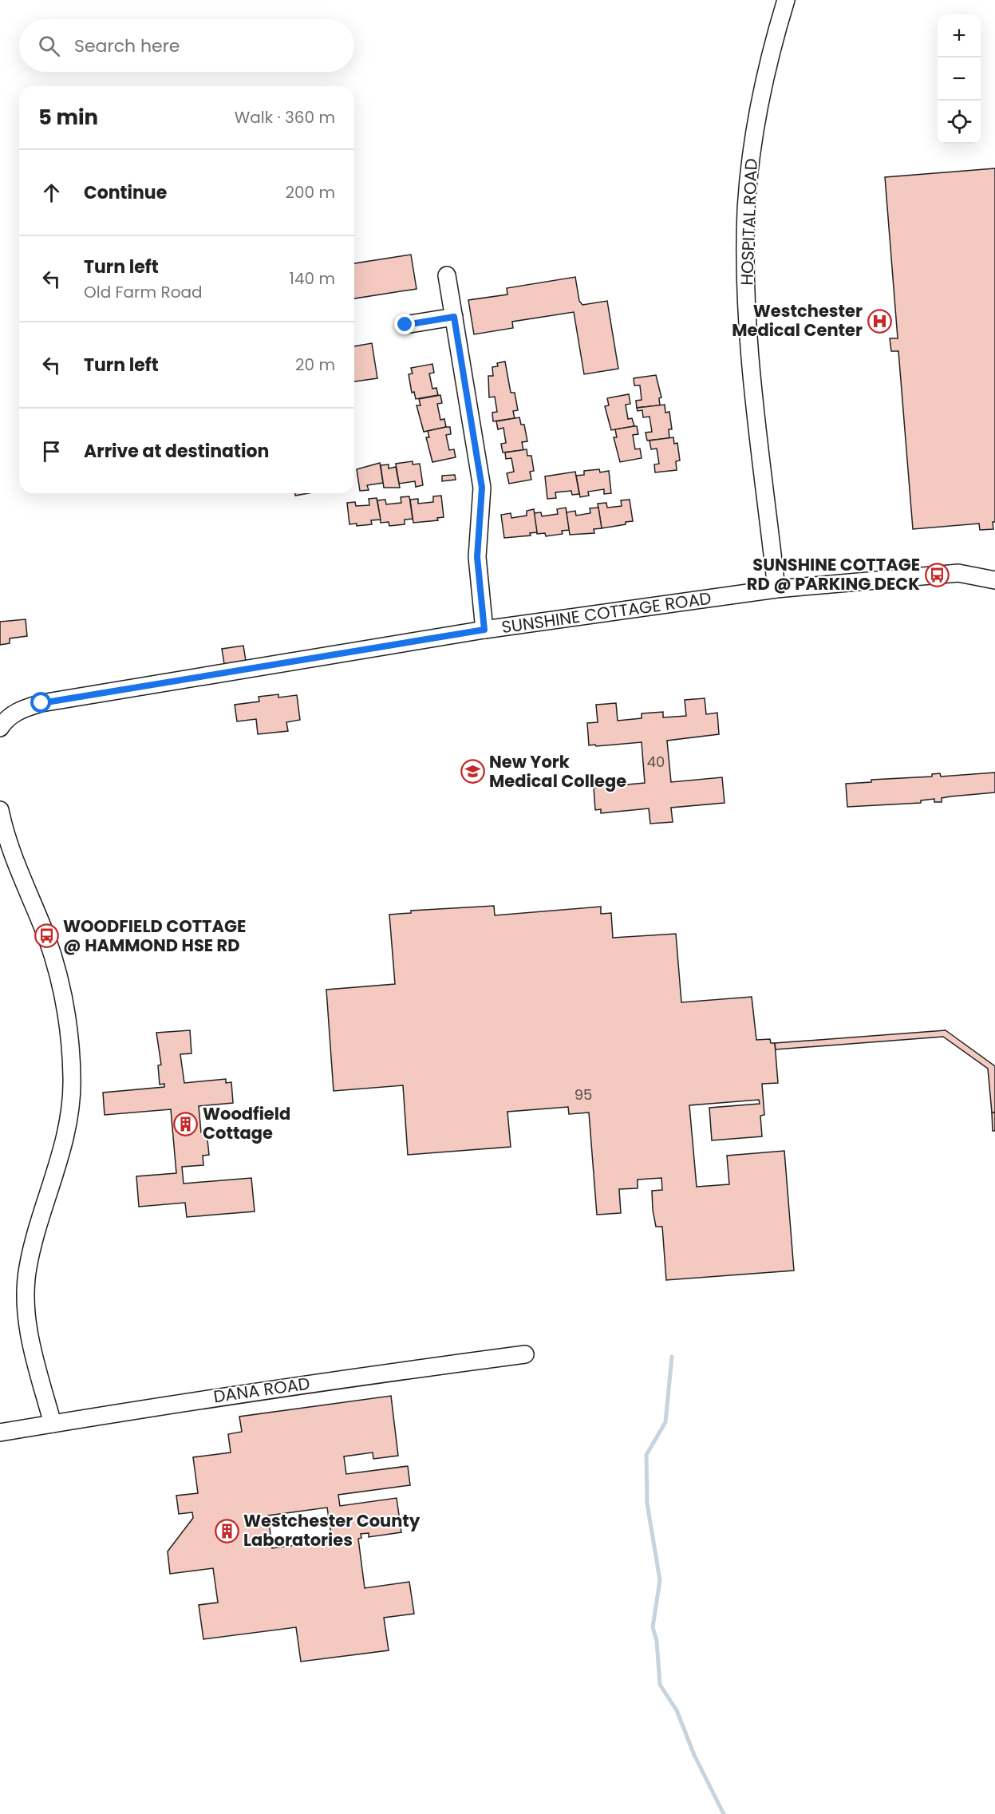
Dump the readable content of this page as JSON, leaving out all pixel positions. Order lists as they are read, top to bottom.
{
  "streets": {
    "street": ["HOSPITAL ROAD", "SUNSHINE COTTAGE ROAD", "DANA ROAD"]
  },
  "crossings": [
    ["HOSPITAL ROAD", "SUNSHINE COTTAGE ROAD"]
  ],
  "places": {
    "hospital": ["Westchester Medical Center"],
    "bus stop": ["SUNSHINE COTTAGE RD @ PARKING DECK", "WOODFIELD COTTAGE @ HAMMOND HSE RD"],
    "school or university": ["New York Medical College"],
    "building": ["Woodfield Cottage", "Westchester County Laboratories"]
  },
  "house_numbers": ["40", "95"],
  "page": {
    "map_buttons": ["+", "−"],
    "search": "Search here",
    "heading": ["5 min", "Walk · 360 m"],
    "list": [
      ["Continue", "200 m"],
      ["Turn left", "Old Farm Road", "140 m"],
      ["Turn left", "20 m"],
      "Arrive at destination"
    ]
  }
}
